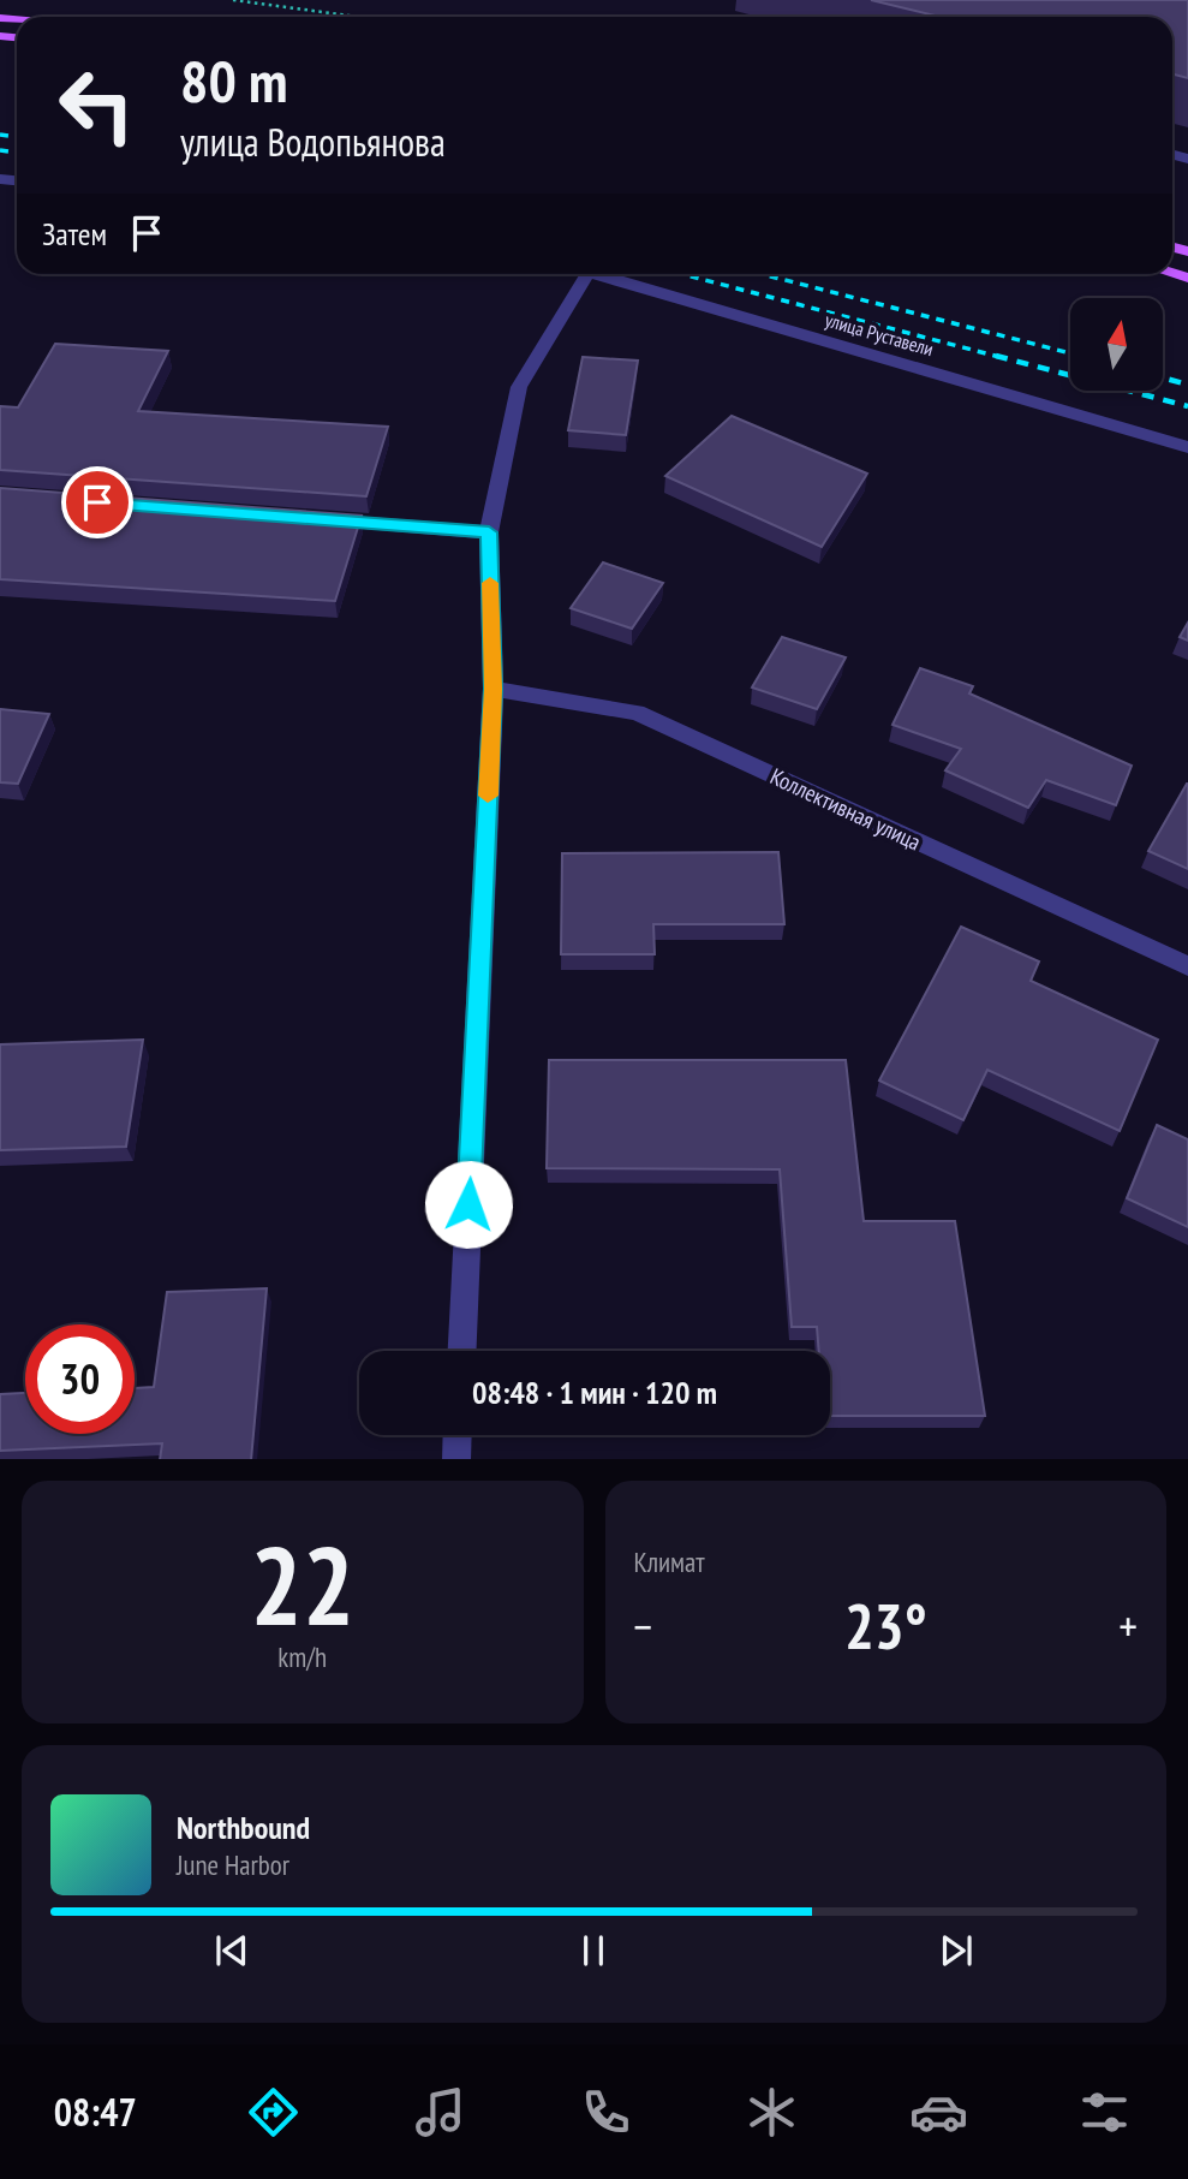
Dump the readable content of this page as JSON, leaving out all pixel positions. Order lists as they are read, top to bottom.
{
  "streets": {
    "street": ["улица Руставели", "Коллективная улица"]
  },
  "north": "top",
  "page": {
    "turn": ["80 m", "улица Водопьянова"],
    "then": "Затем",
    "limit": "30",
    "trip": "08:48 · 1 мин · 120 m",
    "tile": [
      ["22", "km/h"],
      "Климат"
    ],
    "heat": ["−", "23°", "+"],
    "song": ["Northbound", "June Harbor"],
    "tabs": "08:47"
  }
}
